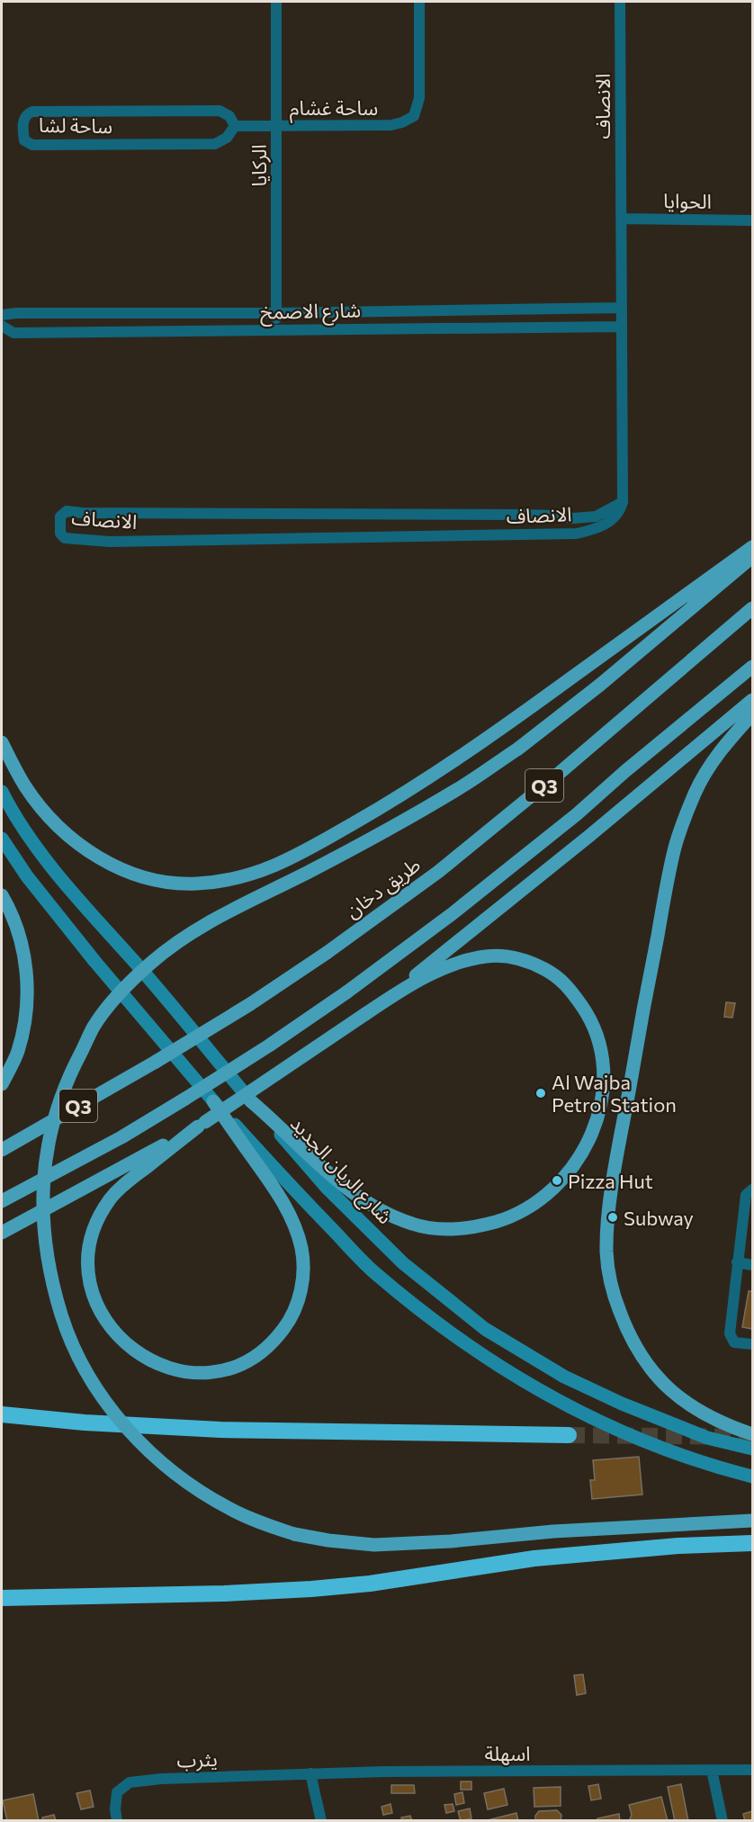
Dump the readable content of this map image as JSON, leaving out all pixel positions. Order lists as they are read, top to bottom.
{
  "streets": {
    "main road": ["Q3", "طريق دخان", "شارع الريان الجديد"],
    "street": [
      "الانصاف",
      "ساحة غشام",
      "ساحة لشا",
      "الركايا",
      "الحوايا",
      "شارع الاصمخ",
      "اسهلة",
      "يثرب"
    ]
  },
  "crossings": [
    ["الانصاف", "الحوايا"],
    ["الانصاف", "شارع الاصمخ"],
    ["ساحة غشام", "الركايا"],
    ["الركايا", "شارع الاصمخ"],
    ["اسهلة", "يثرب"]
  ],
  "places": ["Al Wajba Petrol Station", "Pizza Hut", "Subway"]
}
